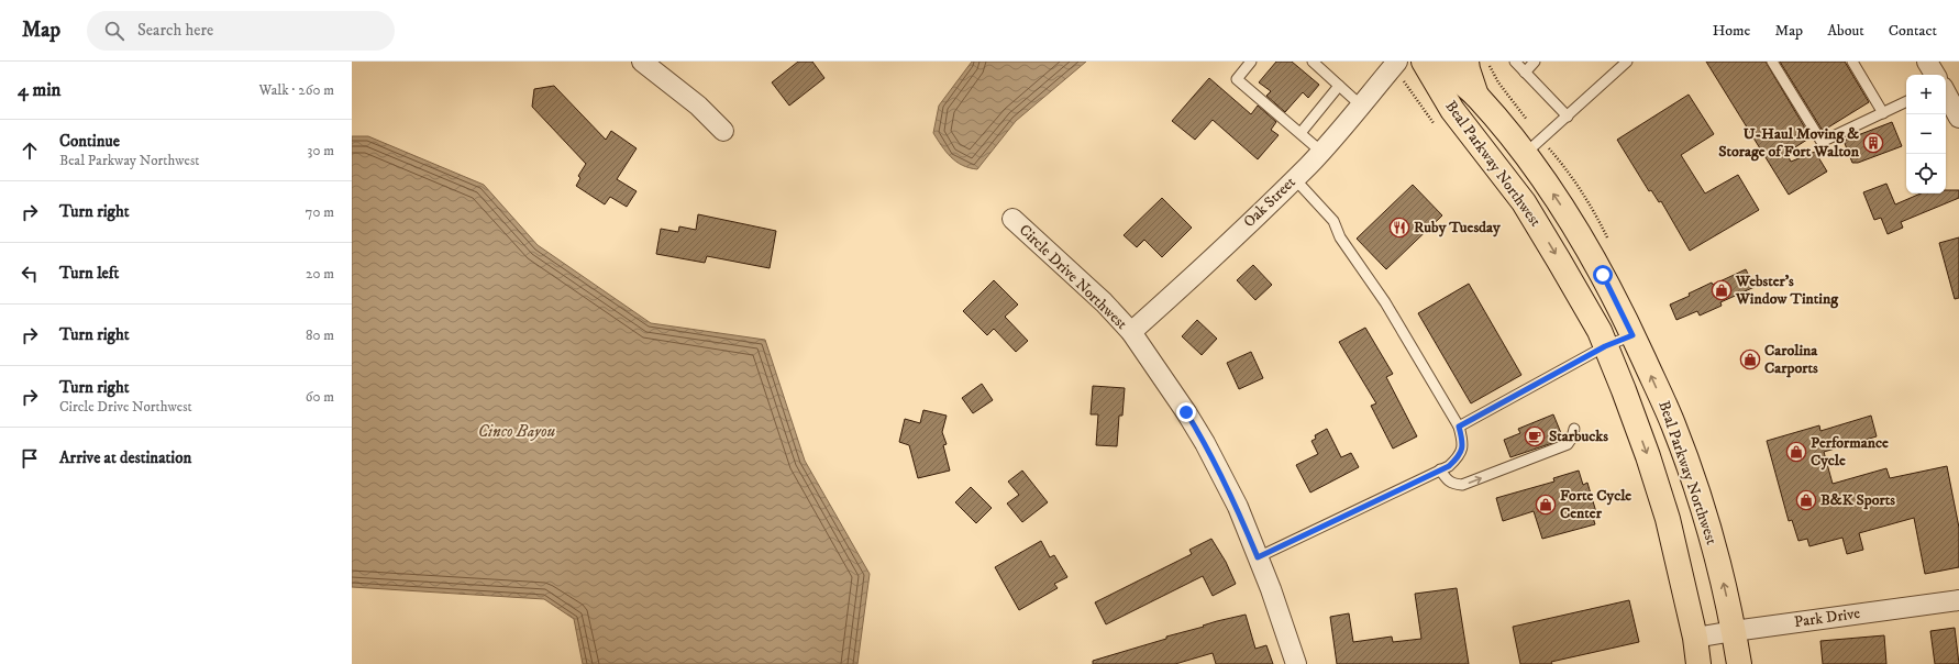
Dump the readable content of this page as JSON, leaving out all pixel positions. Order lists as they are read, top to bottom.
{
  "streets": {
    "main road": ["Beal Parkway Northwest"],
    "street": ["Oak Street", "Circle Drive Northwest", "Park Drive"]
  },
  "crossings": [
    ["Beal Parkway Northwest", "Park Drive"],
    ["Oak Street", "Circle Drive Northwest"]
  ],
  "water": ["Cinco Bayou"],
  "places": {
    "building": ["U-Haul Moving & Storage of Fort Walton"],
    "restaurant": ["Ruby Tuesday"],
    "shop": [
      "Webster's Window Tinting",
      "Carolina Carports",
      "Performance Cycle",
      "B&K Sports",
      "Forte Cycle Center"
    ],
    "cafe": ["Starbucks"]
  },
  "page": {
    "header": "Map",
    "search": "Search here",
    "nav": [
      "Home",
      "Map",
      "About",
      "Contact"
    ],
    "heading": ["4 min", "Walk · 260 m"],
    "map_buttons": ["+", "−"],
    "list": [
      ["Continue", "Beal Parkway Northwest", "30 m"],
      ["Turn right", "70 m"],
      ["Turn left", "20 m"],
      ["Turn right", "80 m"],
      ["Turn right", "Circle Drive Northwest", "60 m"],
      "Arrive at destination"
    ]
  }
}
